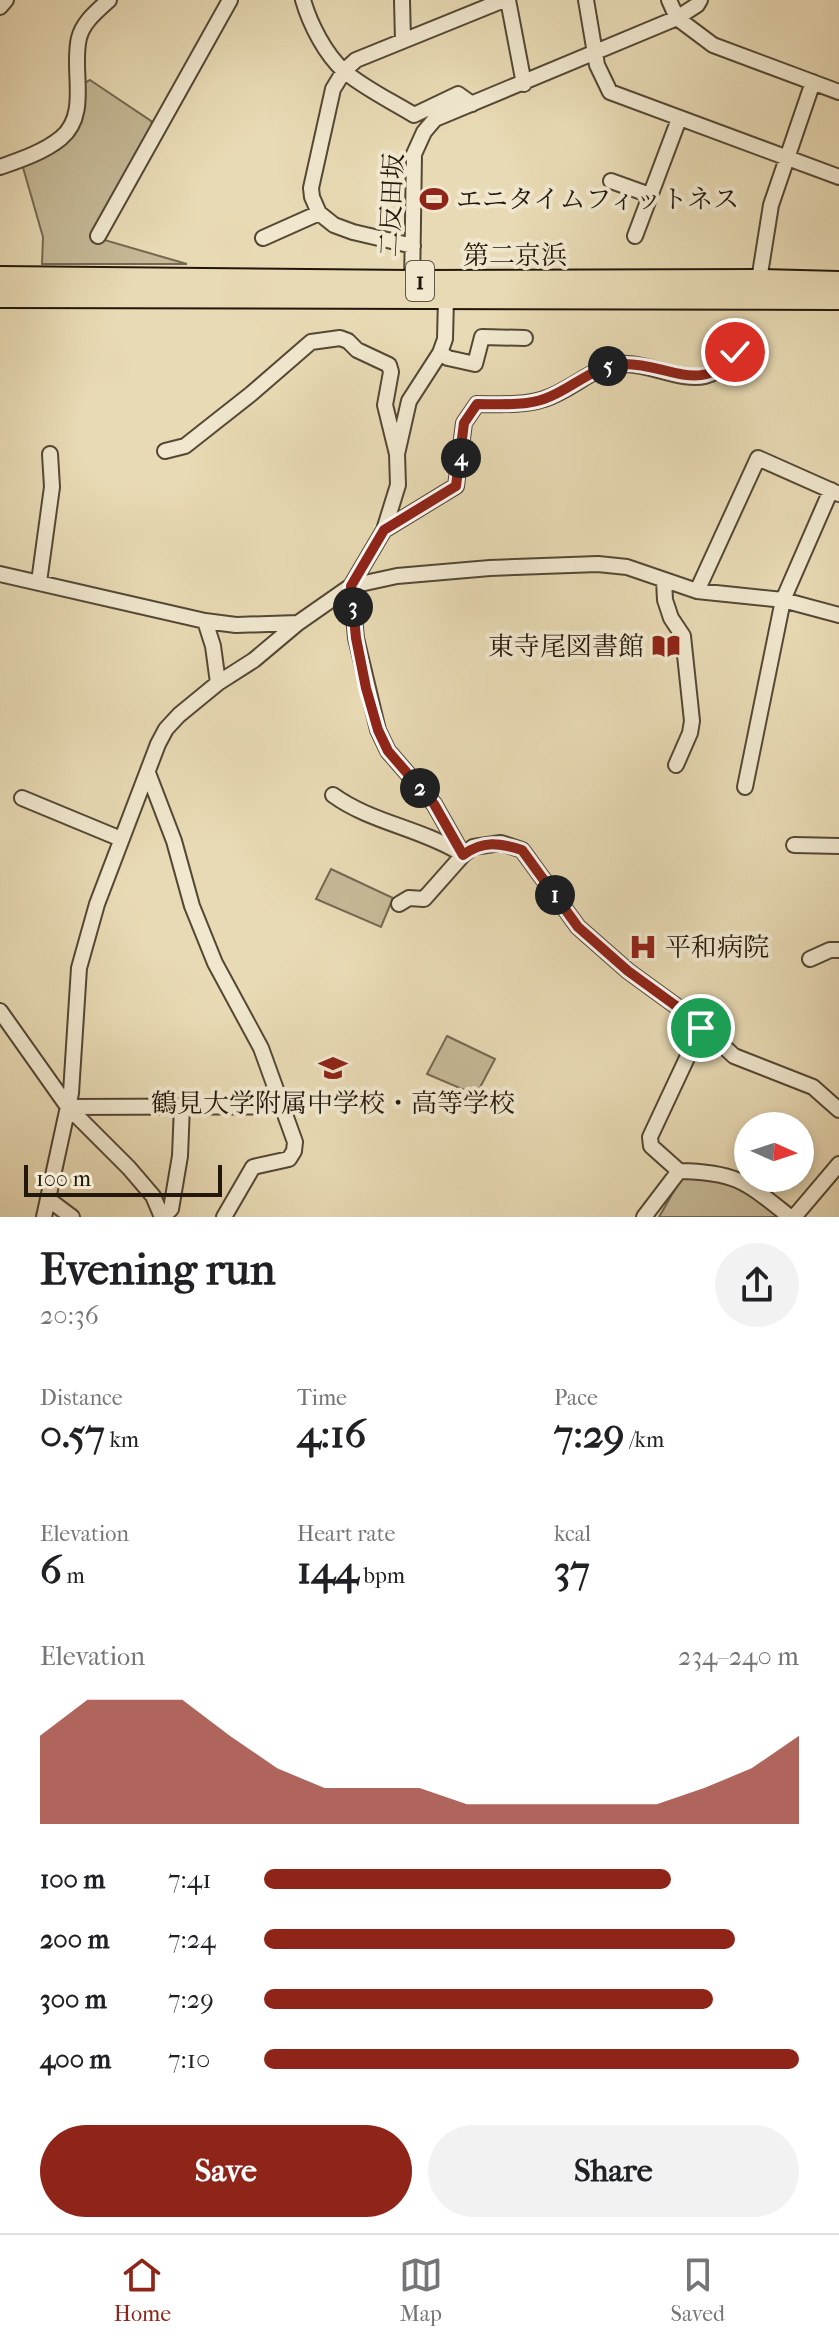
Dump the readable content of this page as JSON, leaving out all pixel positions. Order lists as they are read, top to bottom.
{
  "streets": {
    "highway": ["第二京浜", "1"],
    "street": ["二反田坂"]
  },
  "crossings": [
    ["二反田坂", "第二京浜"]
  ],
  "places": {
    "sports": ["エニタイムフィットネス"],
    "library": ["東寺尾図書館"],
    "hospital": ["平和病院"],
    "school or university": ["鶴見大学附属中学校・高等学校"]
  },
  "scale_bar": "100 m",
  "north": "right",
  "page": {
    "pins": [
      "5",
      "4",
      "3",
      "2",
      "1"
    ],
    "scale": "100 m",
    "heading": ["Evening run", "20:36"],
    "stats": [
      ["Distance", "0.57 km"],
      ["Time", "4:16"],
      ["Pace", "7:29 /km"],
      ["Elevation", "6 m"],
      ["Heart rate", "144 bpm"],
      ["kcal", "37"]
    ],
    "chart": ["Elevation", "234–240 m"],
    "list": [
      {
        "name": "100 m",
        "note": "7:41"
      },
      {
        "name": "200 m",
        "note": "7:24"
      },
      {
        "name": "300 m",
        "note": "7:29"
      },
      {
        "name": "400 m",
        "note": "7:10"
      }
    ],
    "buttons": ["Save", "Share"],
    "tabs": ["Home", "Map", "Saved"]
  }
}
